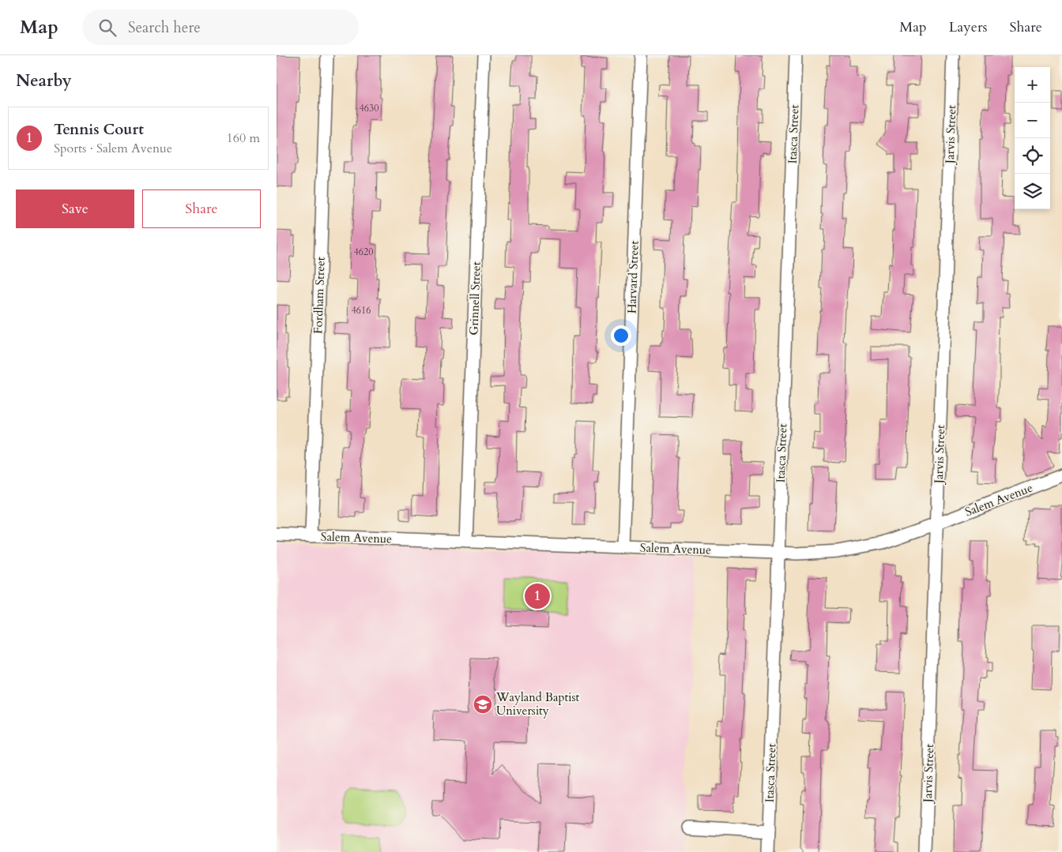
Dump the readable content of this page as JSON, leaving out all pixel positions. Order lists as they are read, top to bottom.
{
  "streets": {
    "street": [
      "Itasca Street",
      "Jarvis Street",
      "Harvard Street",
      "Fordham Street",
      "Grinnell Street",
      "Salem Avenue"
    ]
  },
  "crossings": [
    ["Itasca Street", "Salem Avenue"],
    ["Jarvis Street", "Salem Avenue"],
    ["Harvard Street", "Salem Avenue"],
    ["Fordham Street", "Salem Avenue"],
    ["Grinnell Street", "Salem Avenue"]
  ],
  "places": {
    "school or university": ["Wayland Baptist University"]
  },
  "house_numbers": ["4630", "4620", "4616"],
  "page": {
    "header": "Map",
    "search": "Search here",
    "nav": ["Map", "Layers", "Share"],
    "heading": "Nearby",
    "map_buttons": ["+", "−"],
    "list": [
      {
        "mark": "1",
        "name": "Tennis Court",
        "note": "Sports · Salem Avenue",
        "value": "160 m"
      }
    ],
    "buttons": ["Save", "Share"],
    "pins": "1"
  }
}
